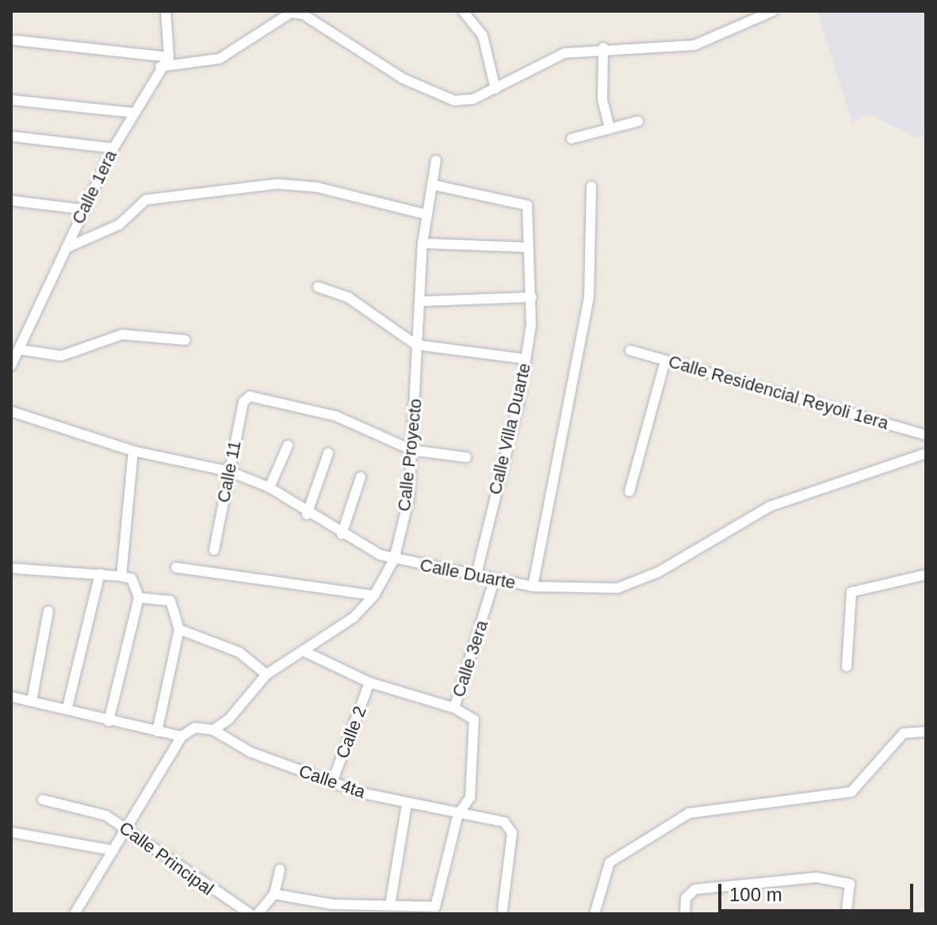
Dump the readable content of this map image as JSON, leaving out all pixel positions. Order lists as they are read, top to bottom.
{
  "streets": {
    "street": [
      "Calle 1era",
      "Calle Residencial Reyoli 1era",
      "Calle Villa Duarte",
      "Calle Proyecto",
      "Calle 11",
      "Calle Duarte",
      "Calle 3era",
      "Calle 2",
      "Calle 4ta",
      "Calle Principal"
    ]
  },
  "crossings": [
    ["Calle Villa Duarte", "Calle Proyecto"],
    ["Calle Villa Duarte", "Calle Duarte"],
    ["Calle Proyecto", "Calle 11"],
    ["Calle Proyecto", "Calle Duarte"],
    ["Calle Proyecto", "Calle 4ta"],
    ["Calle 11", "Calle Duarte"],
    ["Calle Duarte", "Calle 3era"],
    ["Calle 3era", "Calle 4ta"],
    ["Calle 2", "Calle 4ta"]
  ],
  "scale_bar": "100 m"
}
